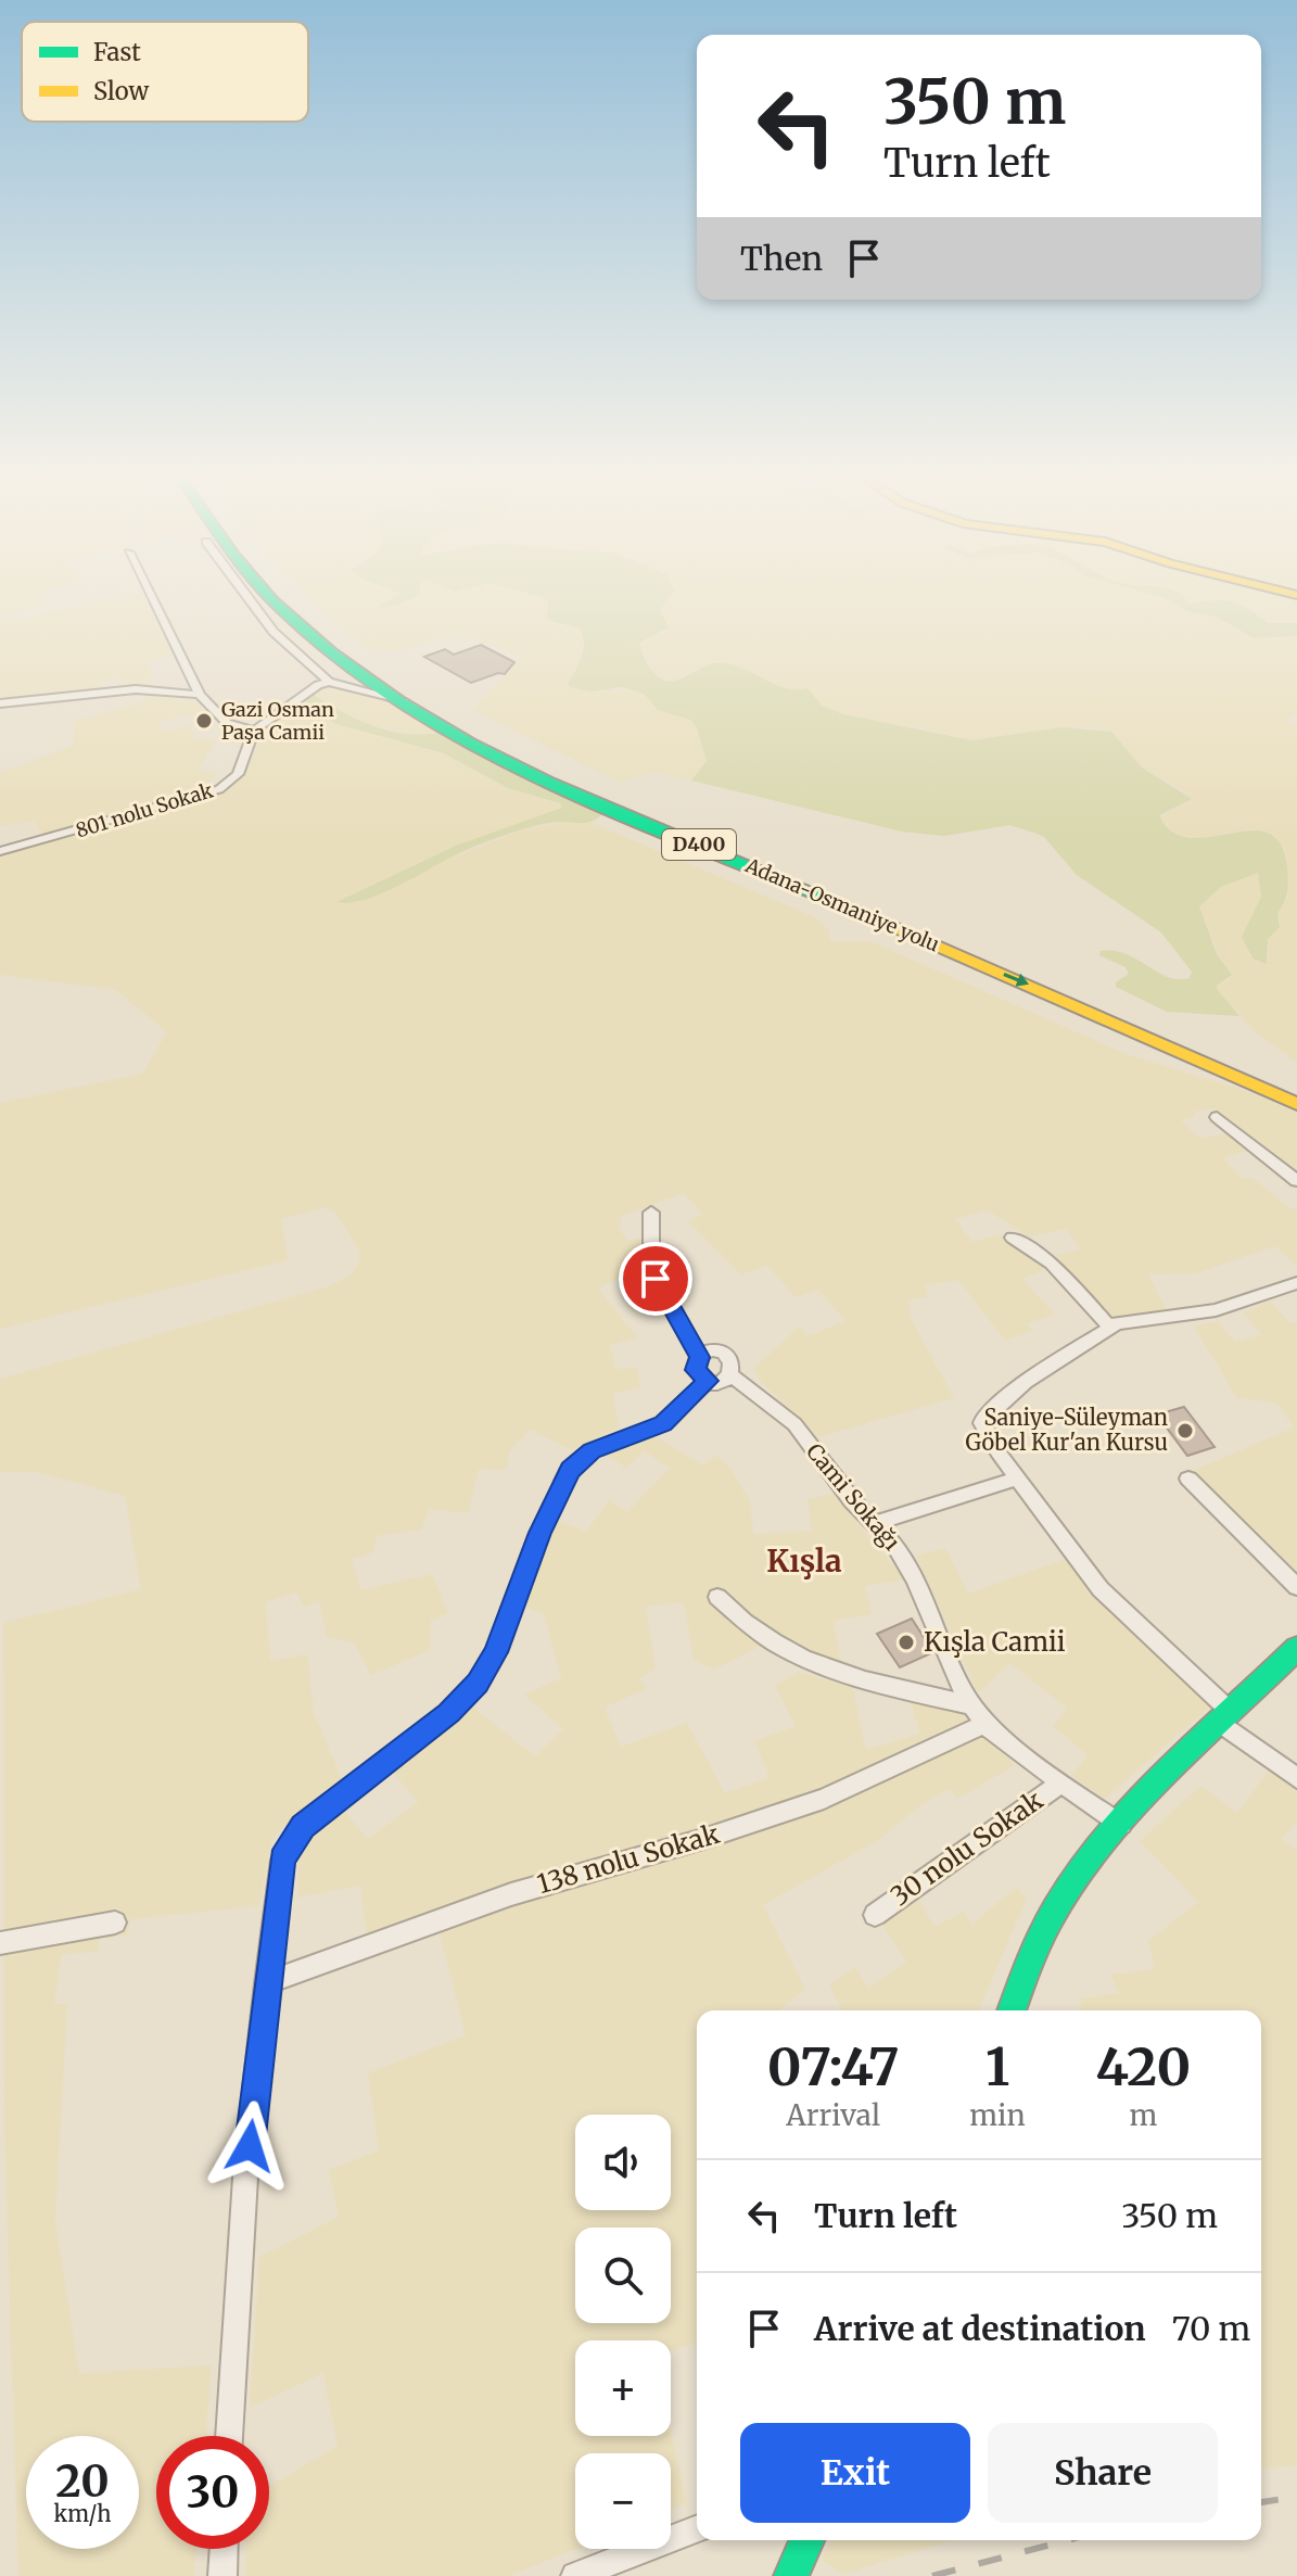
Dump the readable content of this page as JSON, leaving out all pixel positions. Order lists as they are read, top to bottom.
{
  "streets": {
    "main road": ["D400", "Adana-Osmaniye yolu"],
    "street": [
      "801 nolu Sokak",
      "Cami Sokağı",
      "30 nolu Sokak",
      "138 nolu Sokak"
    ]
  },
  "crossings": [
    ["Cami Sokağı", "30 nolu Sokak"],
    ["Cami Sokağı", "138 nolu Sokak"]
  ],
  "districts": ["Kışla"],
  "places": ["Gazi Osman Paşa Camii", "Saniye-Süleyman Göbel Kur'an Kursu", "Kışla Camii"],
  "legend": ["Fast", "Slow"],
  "page": {
    "turn": ["350 m", "Turn left"],
    "then": "Then",
    "eta": [
      "07:47",
      "Arrival",
      "1",
      "min",
      "420",
      "m"
    ],
    "map_buttons": ["+", "−"],
    "list": [
      {
        "name": "Turn left",
        "value": "350 m"
      },
      {
        "name": "Arrive at destination",
        "value": "70 m"
      }
    ],
    "buttons": ["Exit", "Share"],
    "speed": "20 km/h",
    "limit": "30"
  }
}
